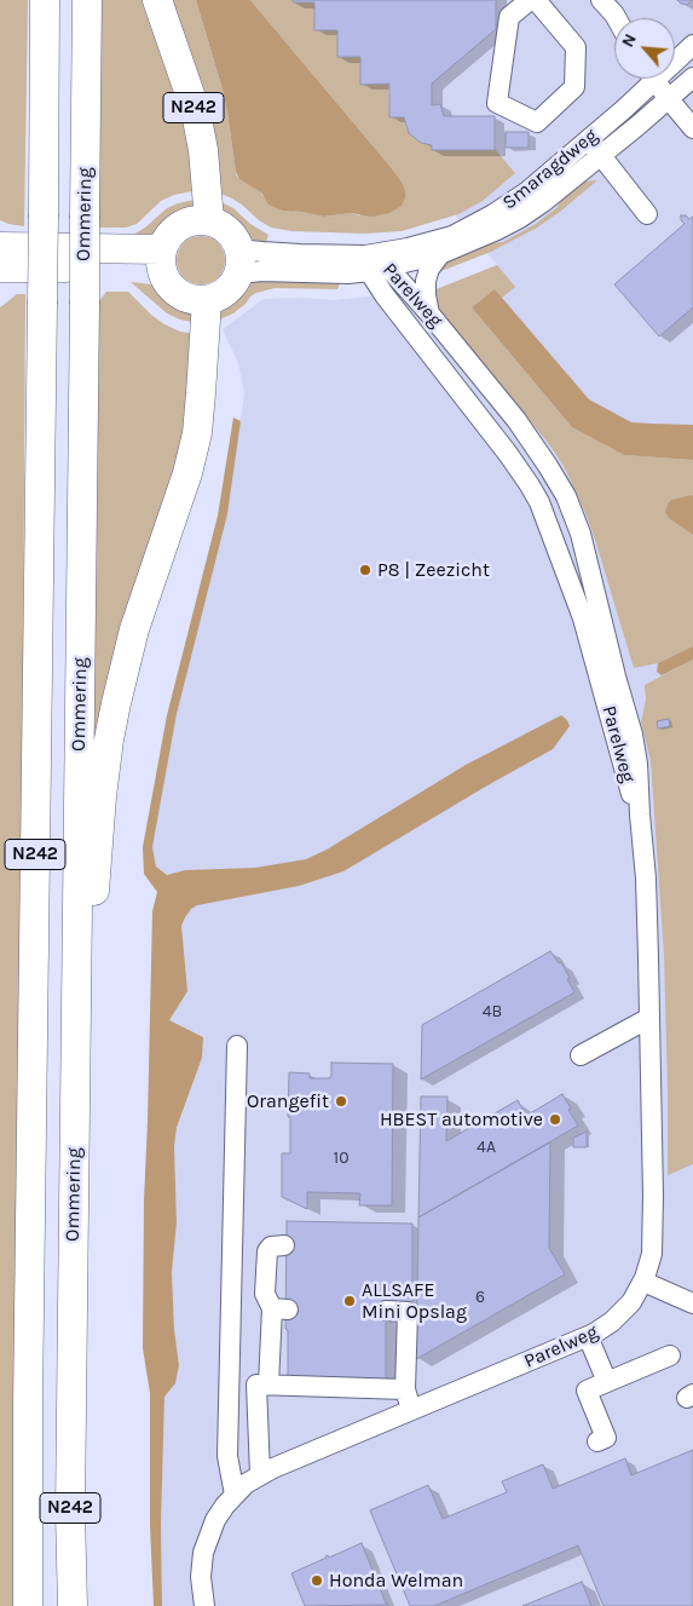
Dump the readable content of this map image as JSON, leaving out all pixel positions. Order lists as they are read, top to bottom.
{
  "streets": {
    "highway": ["N242", "Ommering"],
    "street": ["Smaragdweg", "Parelweg"]
  },
  "crossings": [
    ["N242", "Smaragdweg"],
    ["N242", "Ommering"],
    ["Smaragdweg", "Parelweg"]
  ],
  "places": [
    "P8 | Zeezicht",
    "Orangefit",
    "HBEST automotive",
    "ALLSAFE Mini Opslag",
    "Honda Welman"
  ],
  "house_numbers": [
    "4B",
    "4A",
    "10",
    "6"
  ],
  "north": "top left"
}
